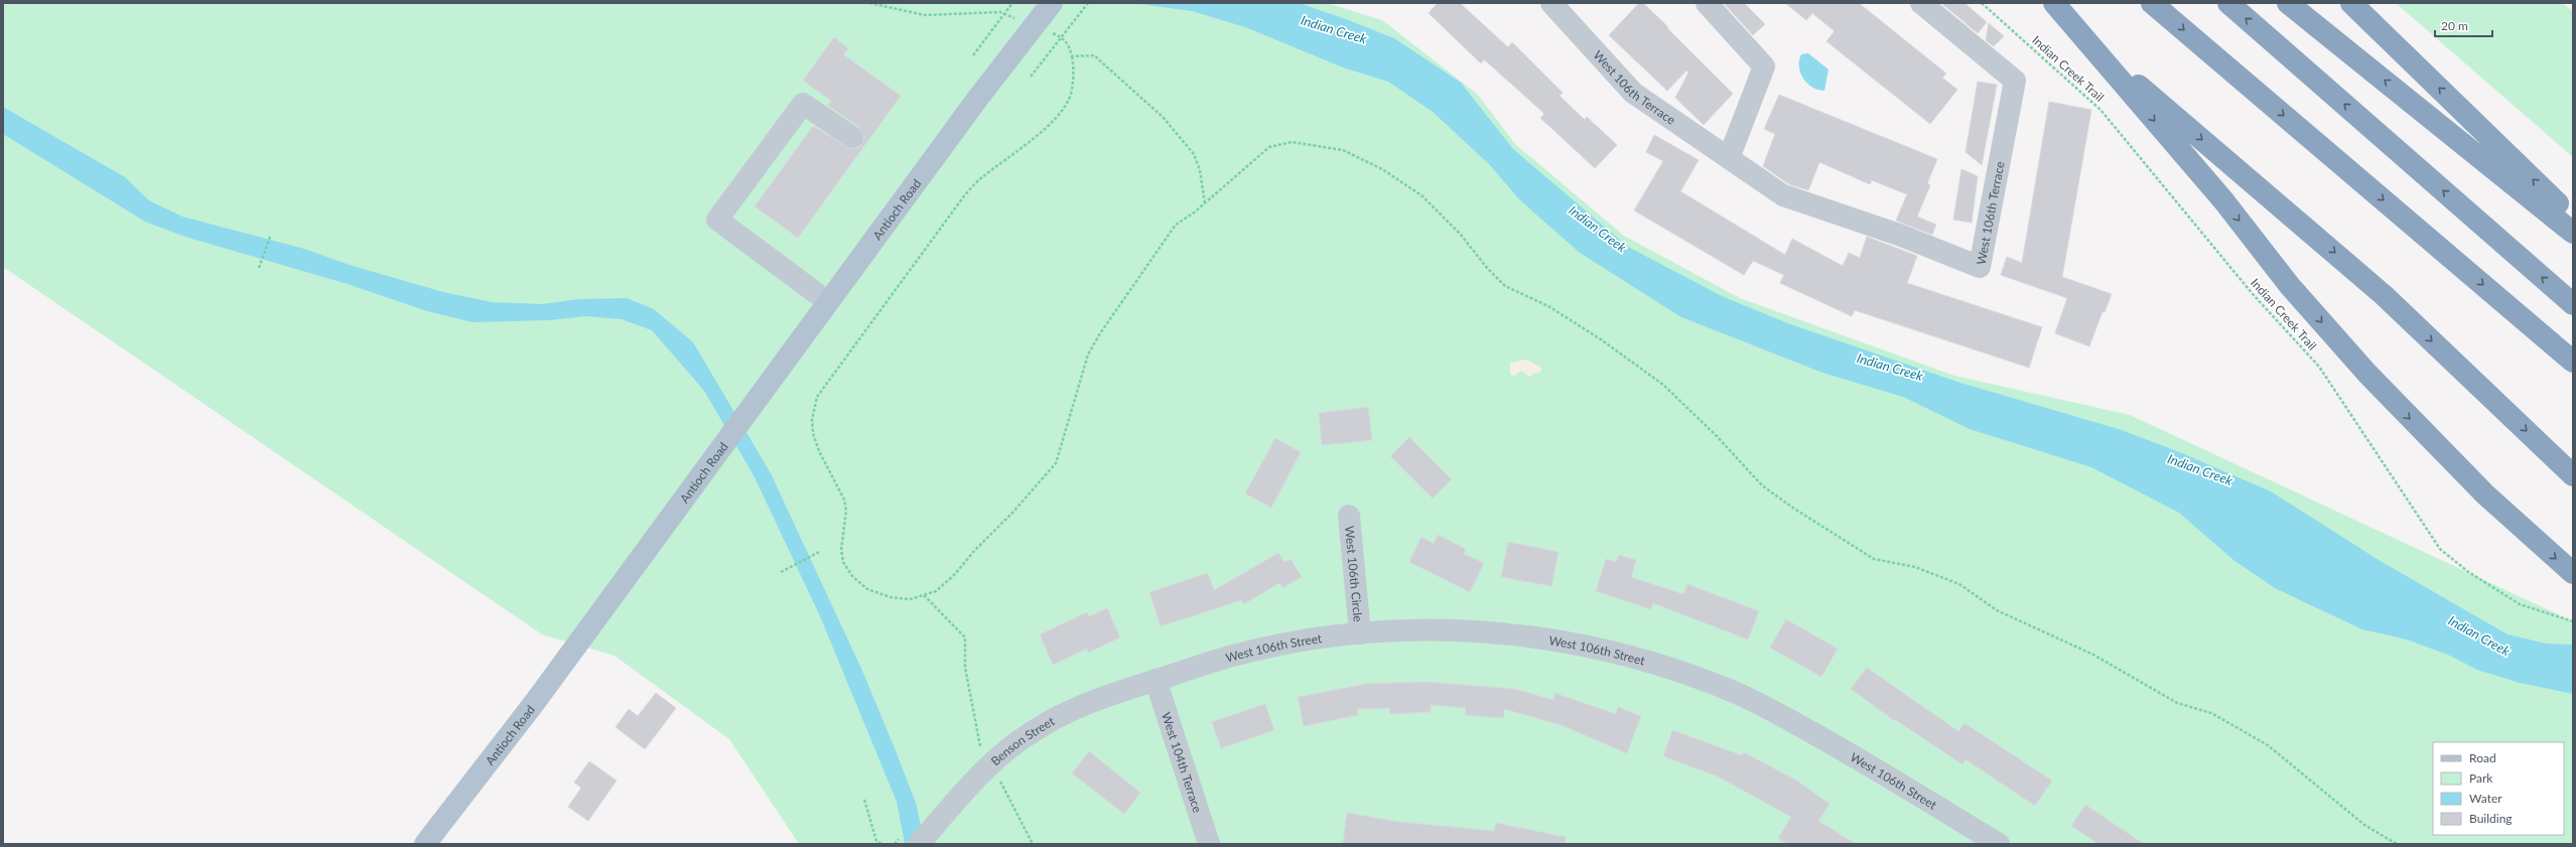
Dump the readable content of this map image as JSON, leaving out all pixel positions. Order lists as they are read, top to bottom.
{
  "streets": {
    "main road": ["Antioch Road"],
    "street": [
      "West 106th Terrace",
      "West 106th Circle",
      "West 106th Street",
      "Benson Street",
      "West 104th Terrace"
    ],
    "path": ["Indian Creek Trail"]
  },
  "crossings": [
    ["West 106th Circle", "West 106th Street"],
    ["West 106th Street", "Benson Street"],
    ["West 106th Street", "West 104th Terrace"],
    ["Benson Street", "West 104th Terrace"]
  ],
  "water": ["Indian Creek"],
  "legend": [
    "Road",
    "Park",
    "Water",
    "Building"
  ],
  "scale_bar": "20 m"
}
